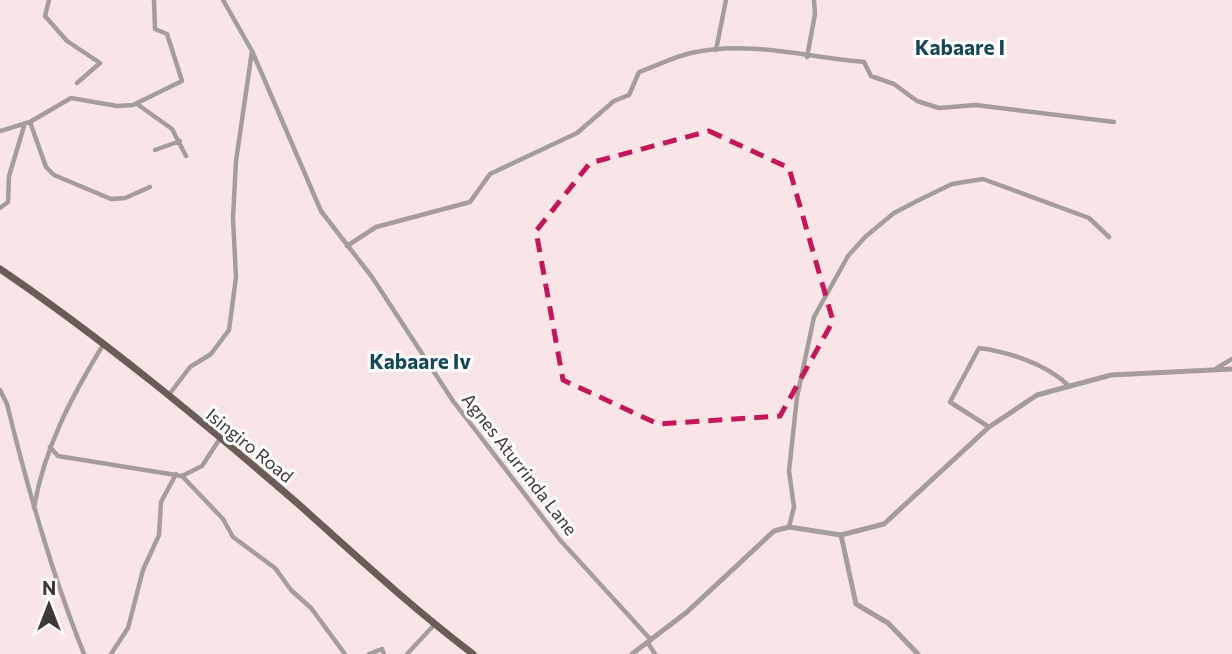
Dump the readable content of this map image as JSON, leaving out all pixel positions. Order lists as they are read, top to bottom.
{
  "streets": {
    "main road": ["Isingiro Road"],
    "street": ["Agnes Aturrinda Lane"]
  },
  "districts": ["Kabaare I", "Kabaare Iv"],
  "north": "top"
}
